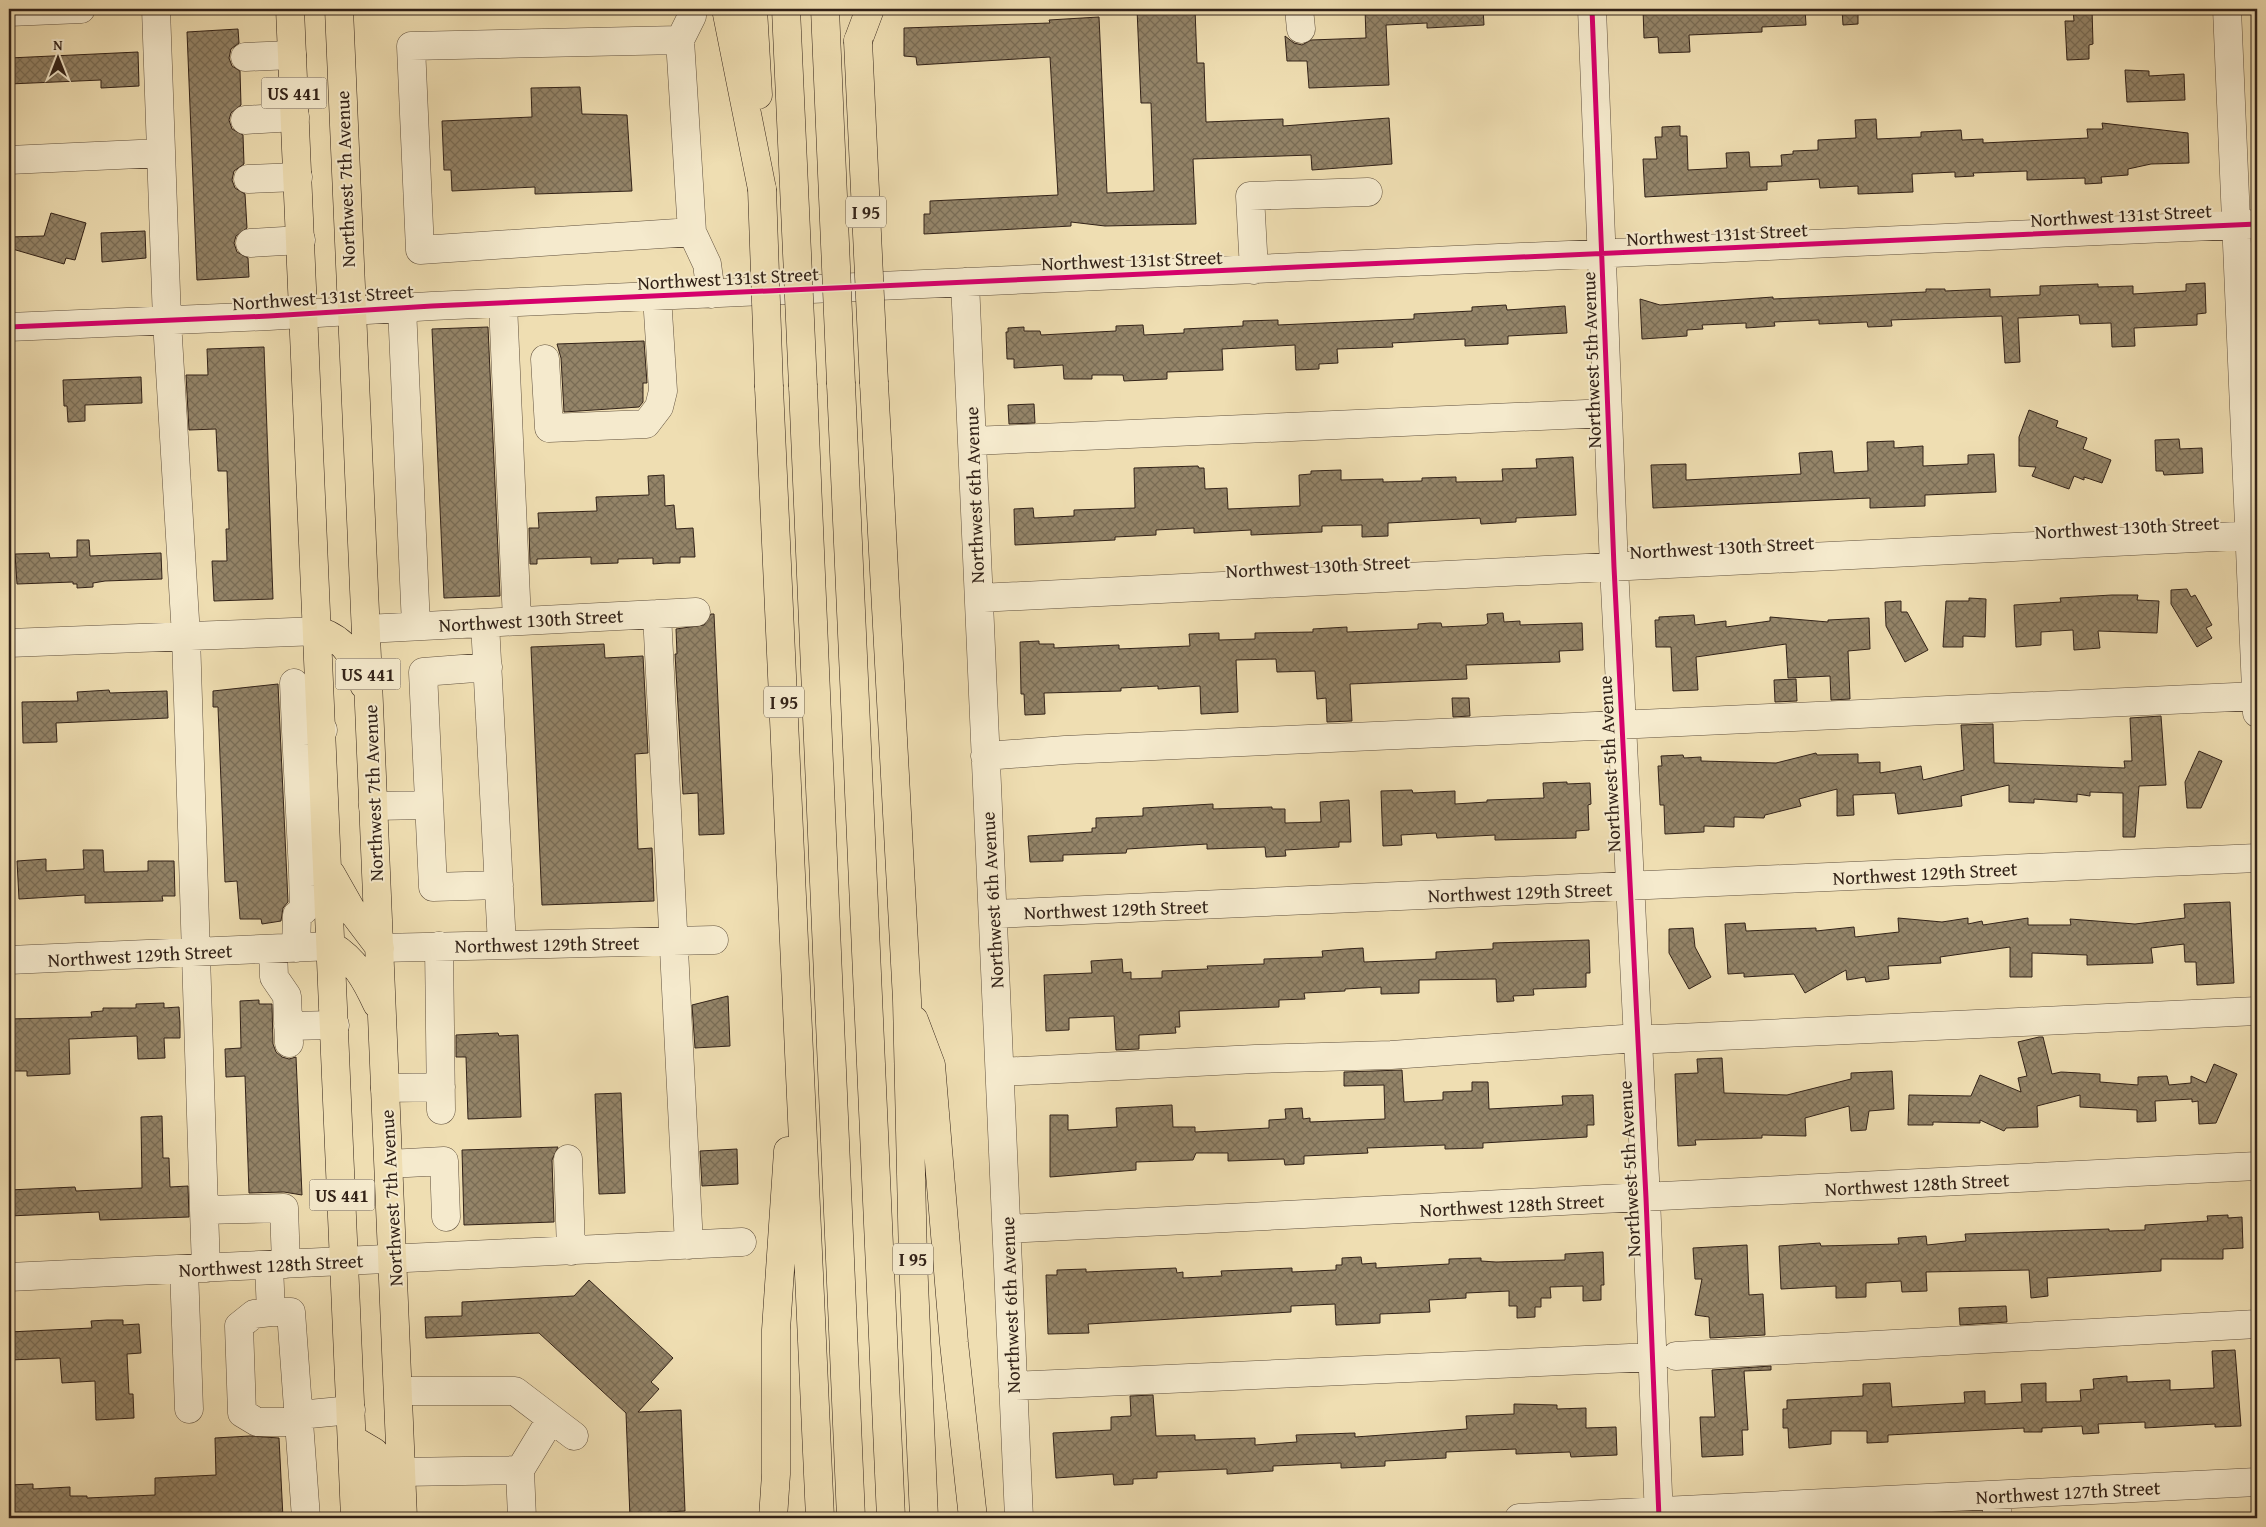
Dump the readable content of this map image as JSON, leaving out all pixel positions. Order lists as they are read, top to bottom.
{
  "streets": {
    "main road": ["US 441", "Northwest 7th Avenue", "I 95"],
    "street": [
      "Northwest 131st Street",
      "Northwest 5th Avenue",
      "Northwest 6th Avenue",
      "Northwest 130th Street",
      "Northwest 129th Street",
      "Northwest 128th Street",
      "Northwest 127th Street"
    ]
  },
  "crossings": [
    ["US 441", "Northwest 131st Street"],
    ["US 441", "Northwest 129th Street"],
    ["US 441", "Northwest 128th Street"],
    ["Northwest 7th Avenue", "Northwest 131st Street"],
    ["Northwest 7th Avenue", "Northwest 130th Street"],
    ["Northwest 7th Avenue", "Northwest 129th Street"],
    ["Northwest 7th Avenue", "Northwest 128th Street"],
    ["Northwest 131st Street", "Northwest 5th Avenue"],
    ["Northwest 131st Street", "Northwest 6th Avenue"],
    ["Northwest 5th Avenue", "Northwest 130th Street"],
    ["Northwest 5th Avenue", "Northwest 129th Street"],
    ["Northwest 5th Avenue", "Northwest 128th Street"],
    ["Northwest 5th Avenue", "Northwest 127th Street"],
    ["Northwest 6th Avenue", "Northwest 130th Street"],
    ["Northwest 6th Avenue", "Northwest 129th Street"],
    ["Northwest 6th Avenue", "Northwest 128th Street"]
  ],
  "north": "top"
}
